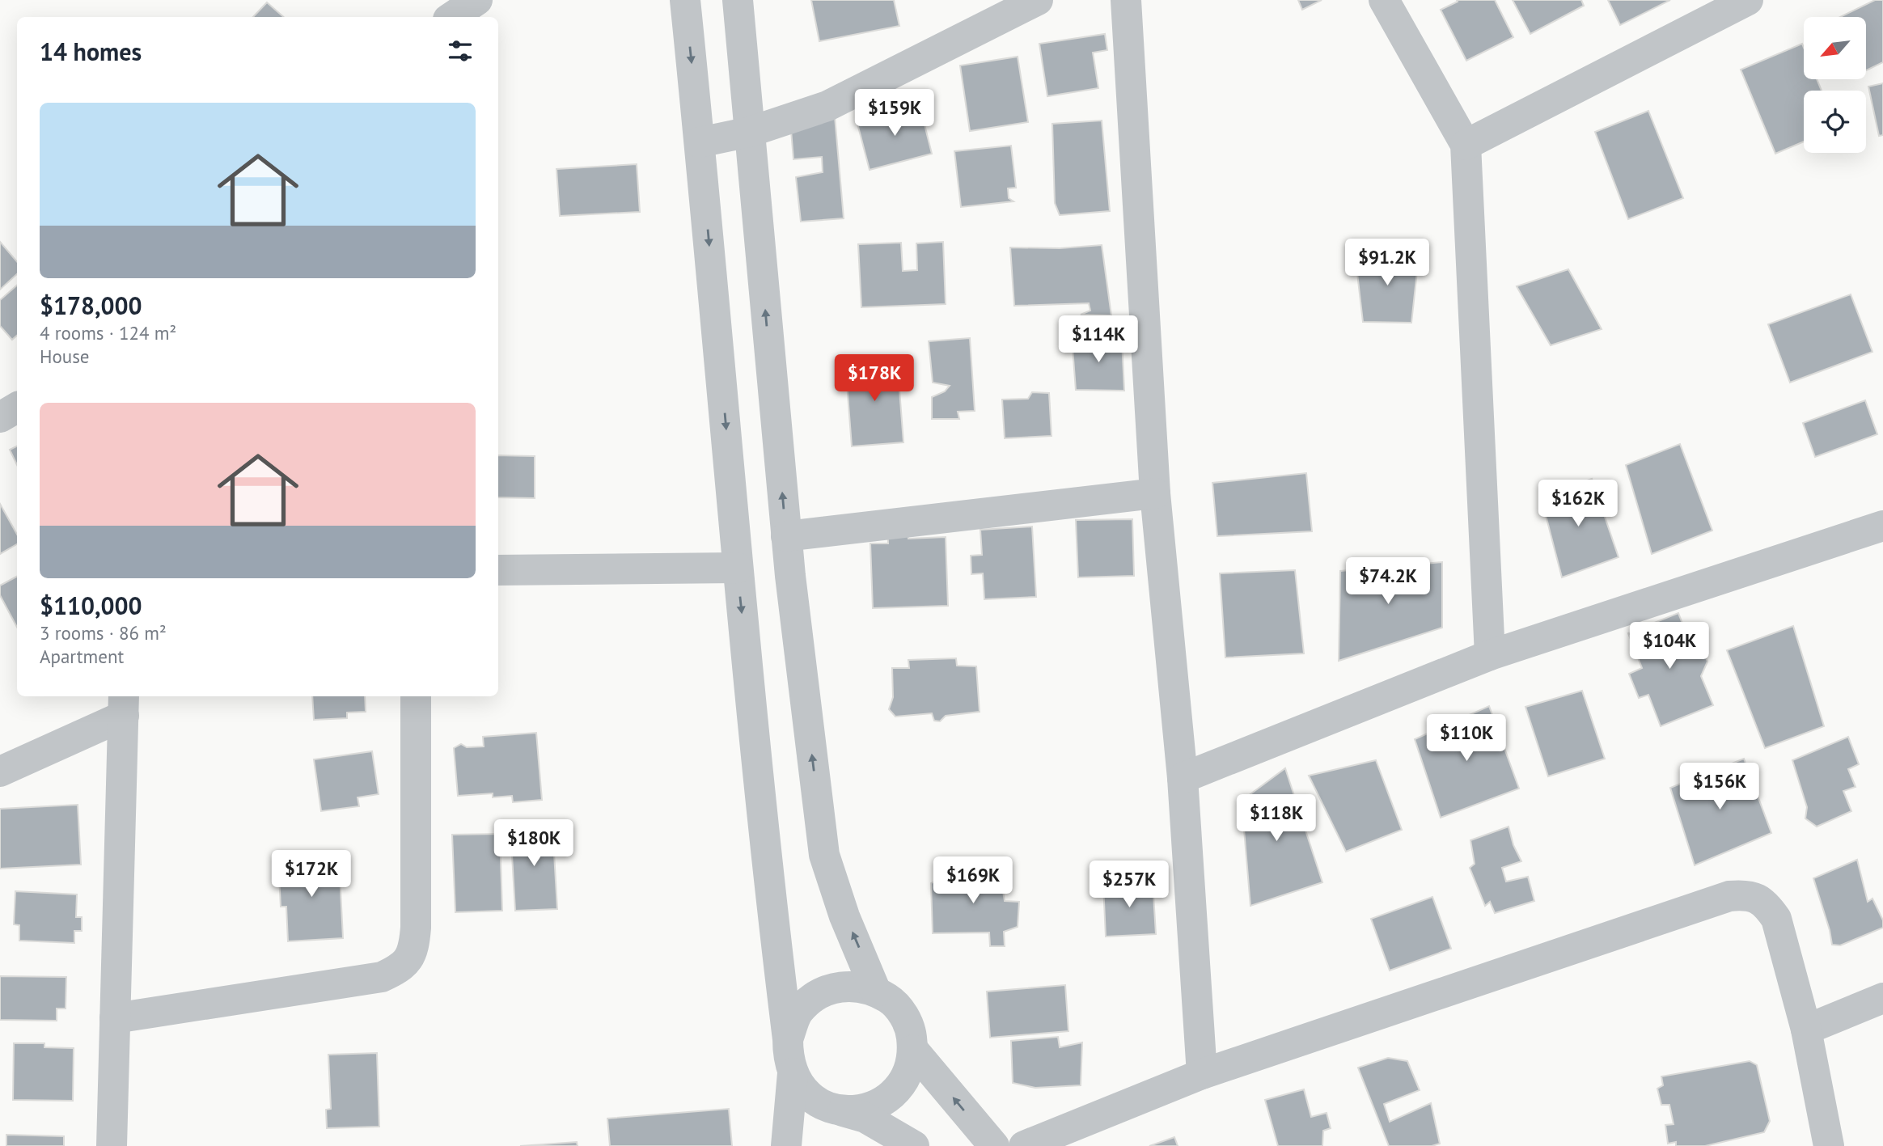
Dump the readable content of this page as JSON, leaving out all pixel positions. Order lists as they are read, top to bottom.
{
  "north": "bottom left",
  "page": {
    "heading": "14 homes",
    "list": [
      {
        "name": "$178,000",
        "note": "4 rooms · 124 m² · House"
      },
      {
        "name": "$110,000",
        "note": "3 rooms · 86 m² · Apartment"
      }
    ],
    "price": [
      "$159K",
      "$91.2K",
      "$114K",
      "$178K",
      "$162K",
      "$74.2K",
      "$104K",
      "$110K",
      "$156K",
      "$118K",
      "$180K",
      "$172K",
      "$169K",
      "$257K"
    ]
  }
}
